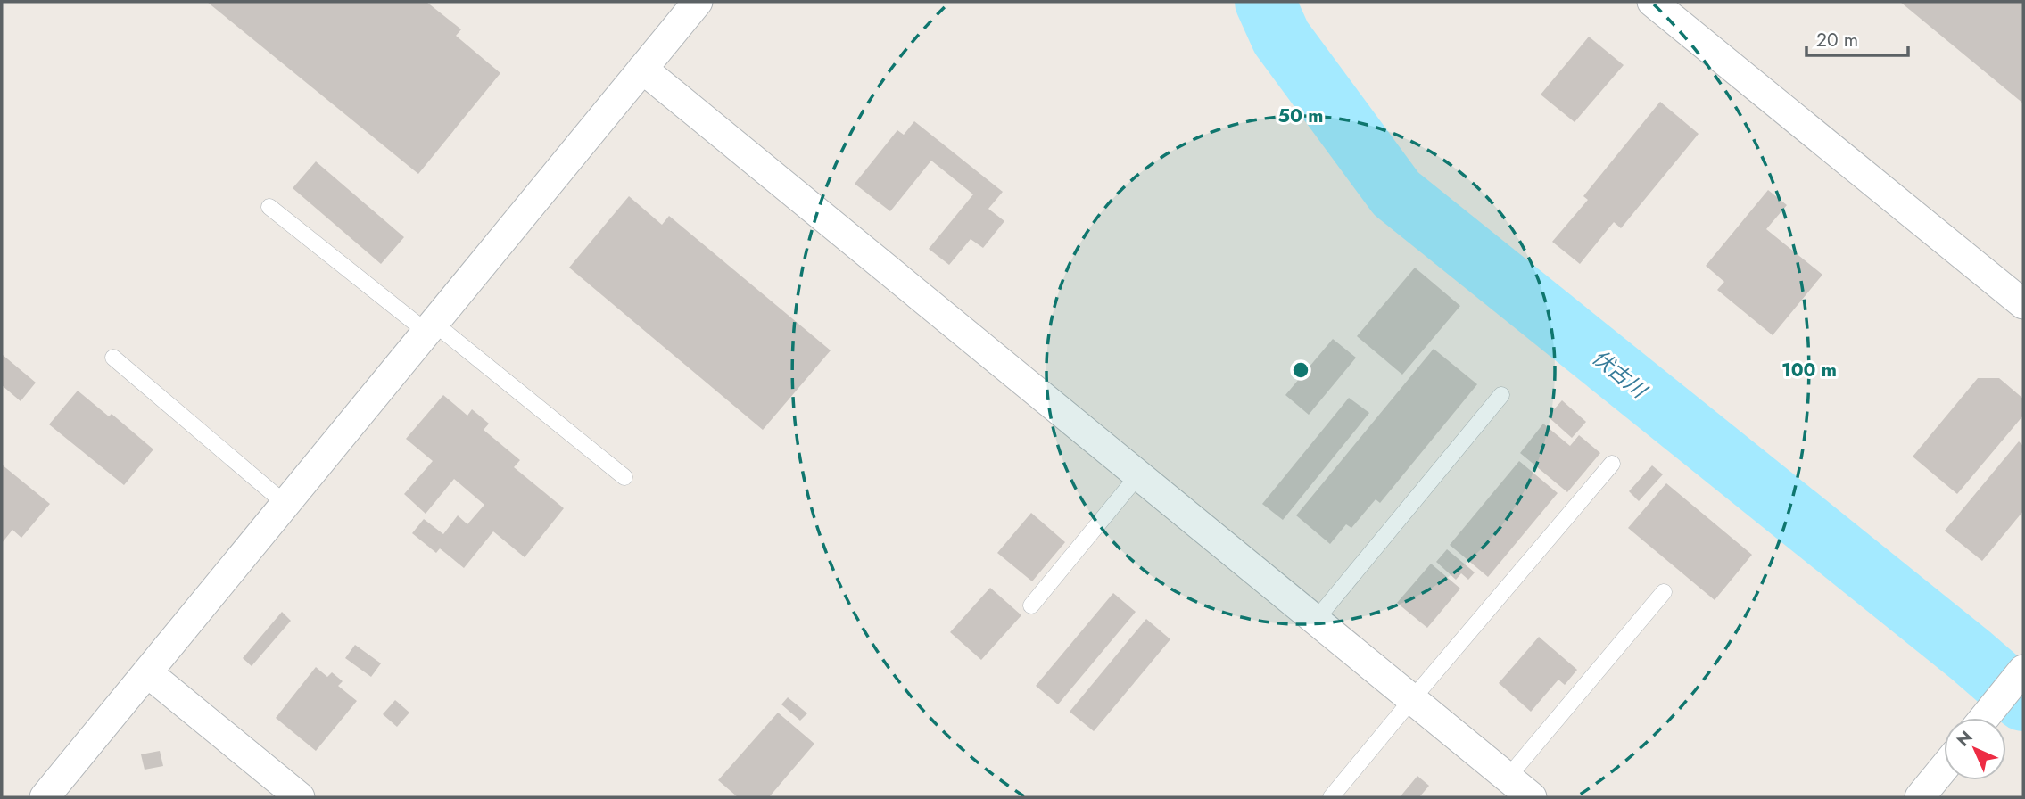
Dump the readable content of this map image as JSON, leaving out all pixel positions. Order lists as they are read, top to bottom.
{
  "water": ["伏古川"],
  "scale_bar": "20 m",
  "north": "top left",
  "rings": ["50 m", "100 m"]
}
